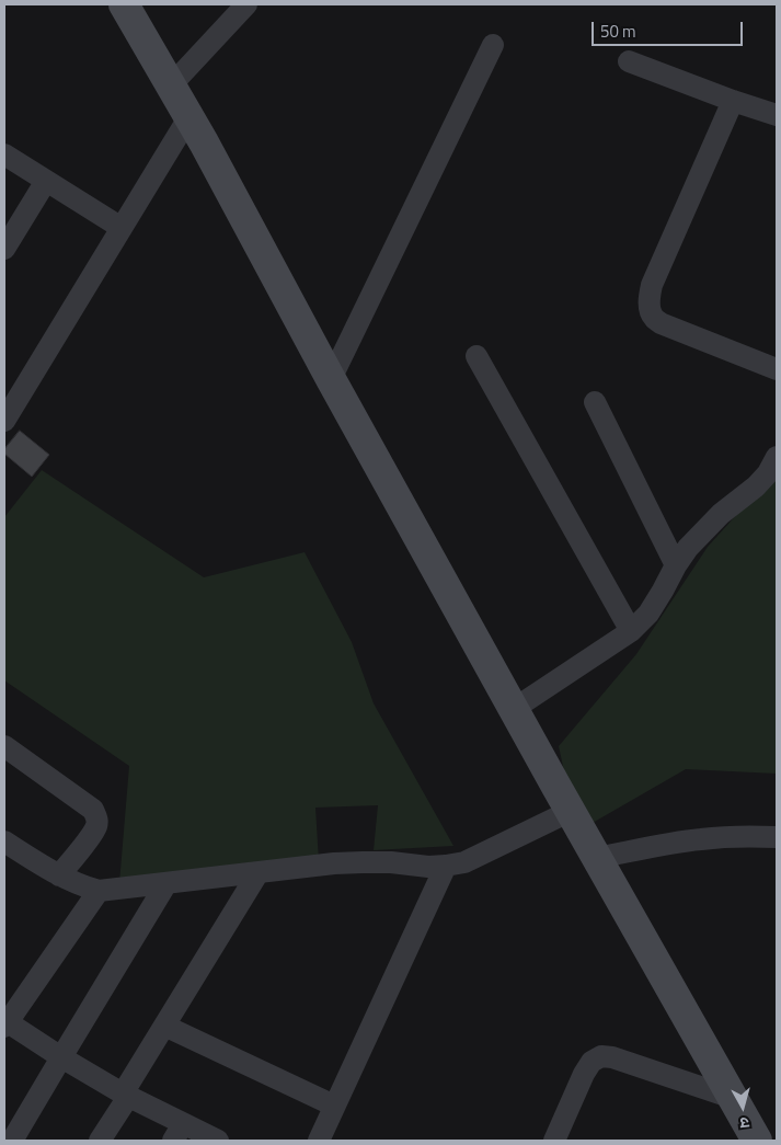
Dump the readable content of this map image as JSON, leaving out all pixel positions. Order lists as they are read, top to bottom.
{
  "scale_bar": "50 m",
  "north": "bottom"
}
